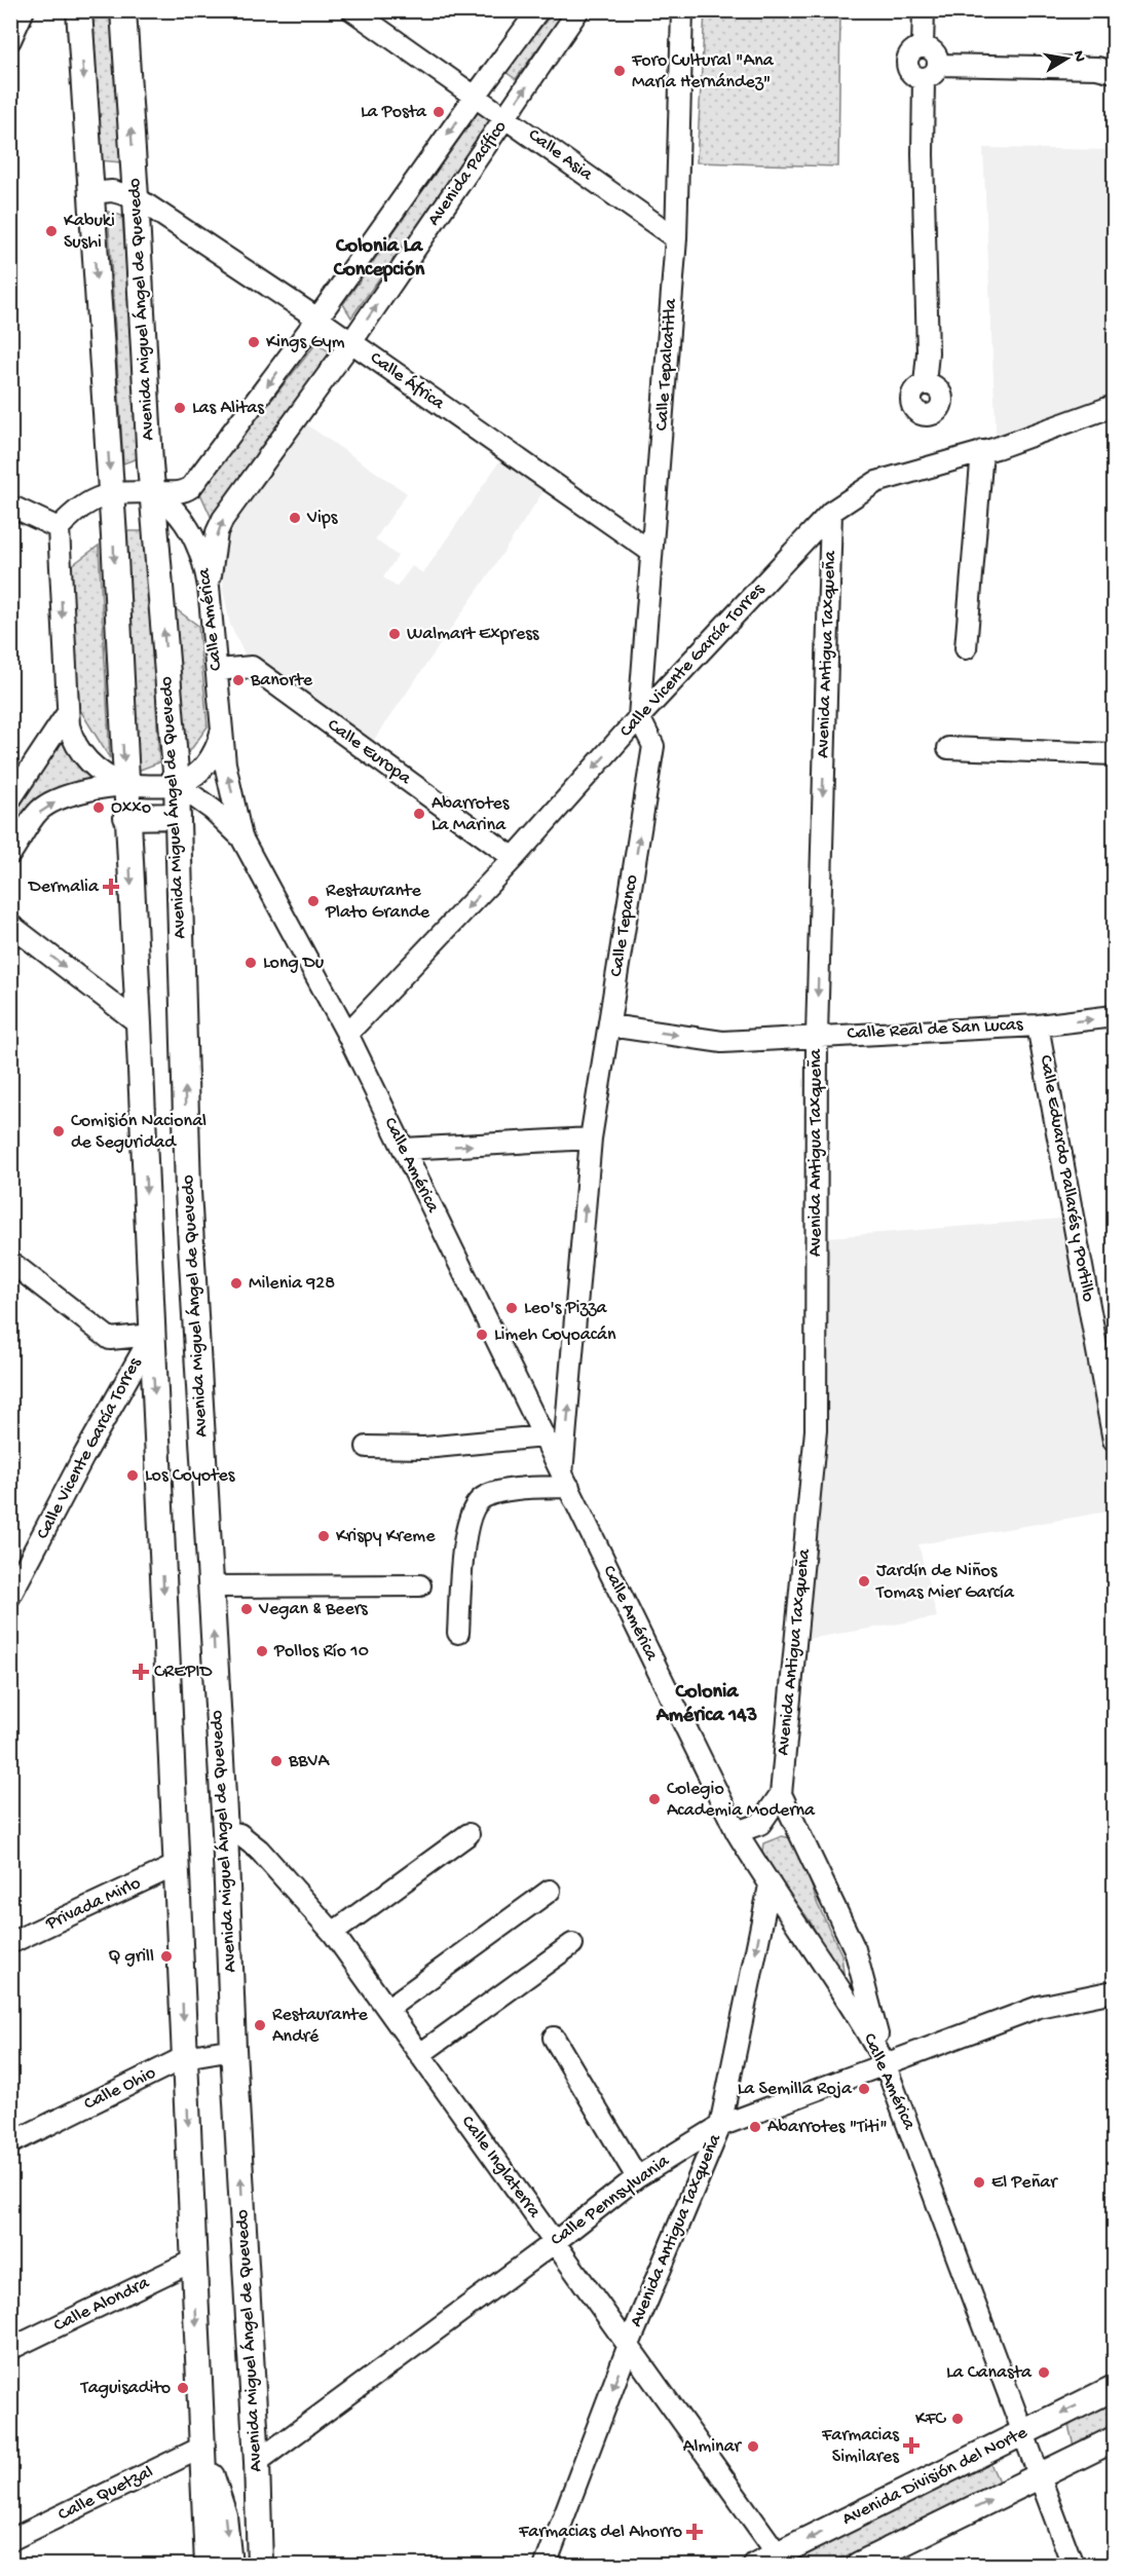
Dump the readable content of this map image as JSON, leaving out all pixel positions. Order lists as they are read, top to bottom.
{
  "streets": {
    "main road": ["Avenida Miguel Ángel de Quevedo", "Avenida División del Norte"],
    "street": [
      "Calle Asia",
      "Avenida Pacífico",
      "Calle Tepalcatitla",
      "Calle África",
      "Calle América",
      "Avenida Antigua Taxqueña",
      "Calle Vicente García Torres",
      "Calle Europa",
      "Calle Tepanco",
      "Calle Real de San Lucas",
      "Calle Eduardo Pallarés y Portillo",
      "Privada Mirlo",
      "Calle Ohio",
      "Calle Inglaterra",
      "Calle Pennsylvania",
      "Calle Alondra",
      "Calle Quetzal"
    ]
  },
  "crossings": [
    ["Calle Asia", "Avenida Pacífico"],
    ["Calle Asia", "Calle Tepalcatitla"],
    ["Avenida Pacífico", "Avenida Miguel Ángel de Quevedo"],
    ["Avenida Pacífico", "Calle África"],
    ["Avenida Pacífico", "Calle América"],
    ["Avenida Miguel Ángel de Quevedo", "Calle África"],
    ["Avenida Miguel Ángel de Quevedo", "Calle América"],
    ["Avenida Miguel Ángel de Quevedo", "Calle Ohio"],
    ["Avenida Miguel Ángel de Quevedo", "Calle Inglaterra"],
    ["Avenida Miguel Ángel de Quevedo", "Calle Pennsylvania"],
    ["Calle Tepalcatitla", "Calle África"],
    ["Calle Tepalcatitla", "Calle Vicente García Torres"],
    ["Calle Tepalcatitla", "Calle Tepanco"],
    ["Calle América", "Avenida Antigua Taxqueña"],
    ["Calle América", "Calle Vicente García Torres"],
    ["Calle América", "Calle Europa"],
    ["Calle América", "Calle Tepanco"],
    ["Calle América", "Calle Pennsylvania"],
    ["Calle América", "Avenida División del Norte"],
    ["Avenida Antigua Taxqueña", "Calle Vicente García Torres"],
    ["Avenida Antigua Taxqueña", "Calle Real de San Lucas"],
    ["Avenida Antigua Taxqueña", "Calle Inglaterra"],
    ["Avenida Antigua Taxqueña", "Calle Pennsylvania"],
    ["Calle Vicente García Torres", "Calle Europa"],
    ["Calle Vicente García Torres", "Calle Tepanco"],
    ["Calle Tepanco", "Calle Real de San Lucas"],
    ["Calle Real de San Lucas", "Calle Eduardo Pallarés y Portillo"],
    ["Calle Inglaterra", "Calle Pennsylvania"],
    ["Calle Inglaterra", "Avenida División del Norte"]
  ],
  "one_way": ["Avenida Antigua Taxqueña", "Calle Tepanco", "Calle Real de San Lucas"],
  "districts": ["Colonia La Concepción", "Colonia América 143"],
  "places": {
    "other": [
      "Foro Cultural \"Ana María Hernández\"",
      "La Posta",
      "Kabuki Sushi",
      "Kings Gym",
      "Las Alitas",
      "Vips",
      "Walmart Express",
      "Banorte",
      "Oxxo",
      "Abarrotes La Marina",
      "Restaurante Plato Grande",
      "Long Du",
      "Comisión Nacional de Seguridad",
      "Milenia 928",
      "Leo's Pizza",
      "Limeh Coyoacán",
      "Los Coyotes",
      "Krispy Kreme",
      "Jardín de Niños Tomas Mier García",
      "Vegan & Beers",
      "Pollos Río 10",
      "BBVA",
      "Colegio Academia Moderna",
      "Q grill",
      "Restaurante André",
      "La Semilla Roja",
      "Abarrotes \"Titi\"",
      "El Peñar",
      "La Canasta",
      "Taguisadito",
      "KFC",
      "Alminar"
    ],
    "health": [
      "Dermalia",
      "CREPID",
      "Farmacias Similares",
      "Farmacias del Ahorro"
    ]
  },
  "north": "right"
}
